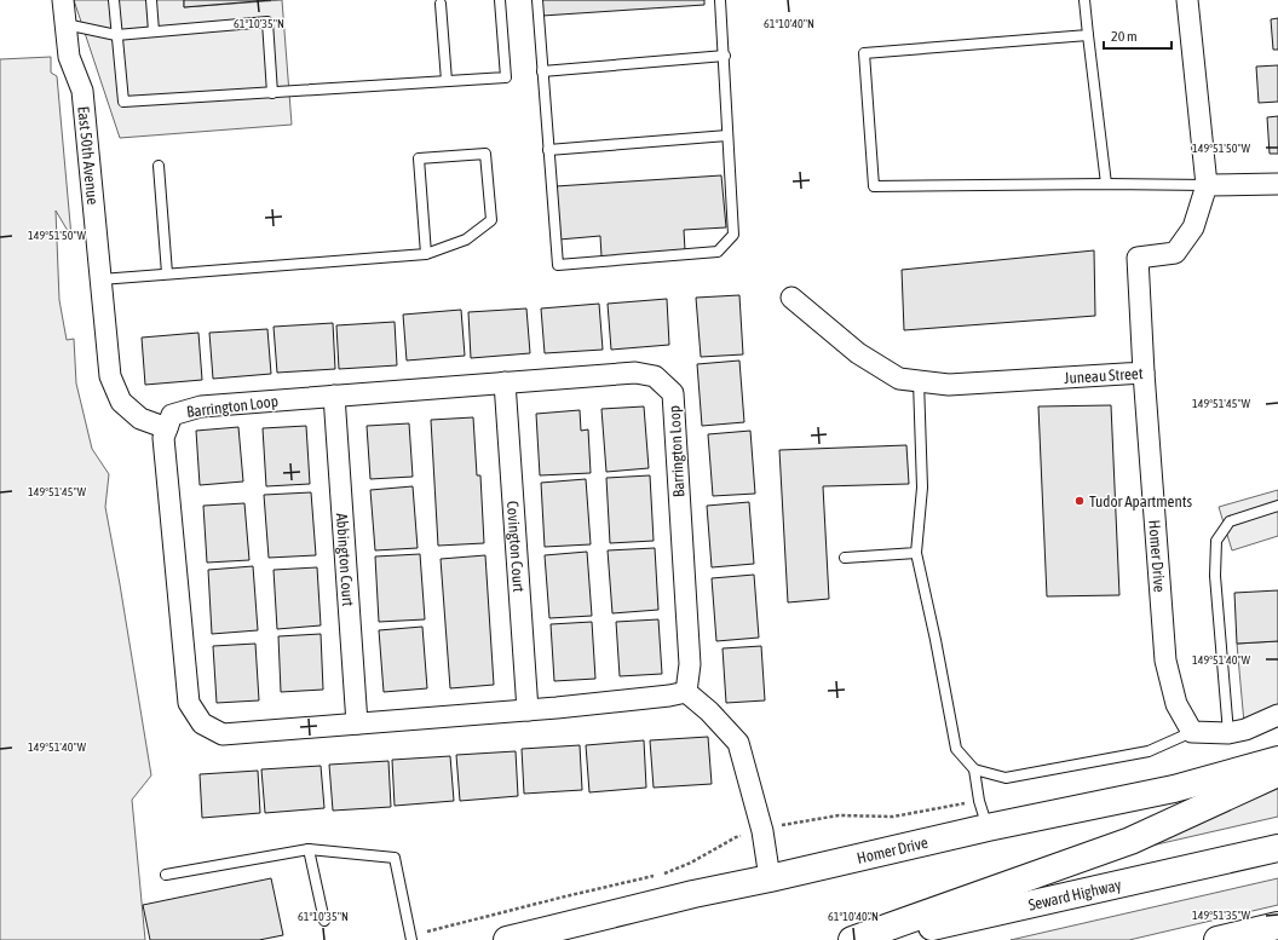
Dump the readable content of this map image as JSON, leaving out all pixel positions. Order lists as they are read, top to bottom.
{
  "streets": {
    "main road": ["Homer Drive", "Seward Highway"],
    "street": [
      "East 50th Avenue",
      "Juneau Street",
      "Barrington Loop",
      "Covington Court",
      "Abbington Court"
    ]
  },
  "crossings": [
    ["East 50th Avenue", "Barrington Loop"],
    ["Juneau Street", "Homer Drive"],
    ["Barrington Loop", "Covington Court"],
    ["Barrington Loop", "Abbington Court"]
  ],
  "places": ["Tudor Apartments"],
  "scale_bar": "20 m",
  "coordinates": [
    "61°10'35\"N",
    "61°10'40\"N",
    "149°51'50\"W",
    "149°51'45\"W",
    "149°51'40\"W",
    "149°51'35\"W"
  ]
}
